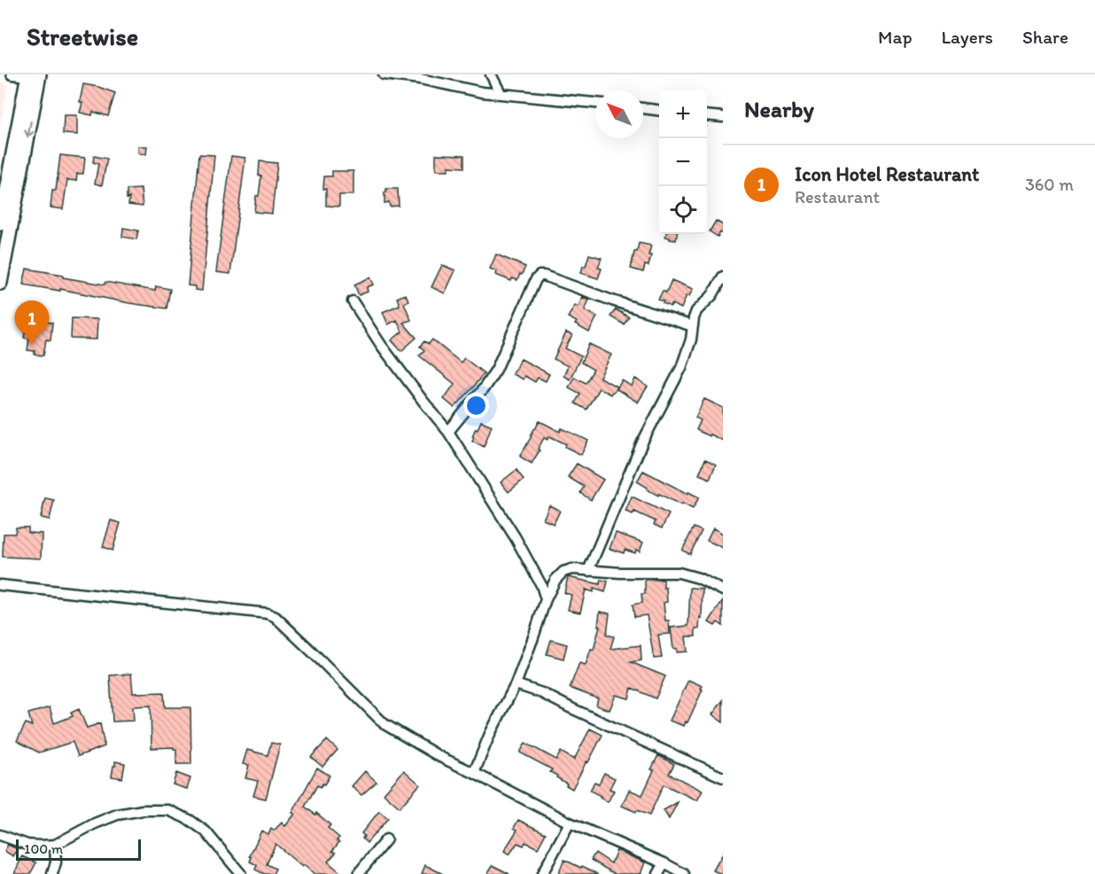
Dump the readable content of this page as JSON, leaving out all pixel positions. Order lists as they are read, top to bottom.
{
  "scale_bar": "100 m",
  "north": "top left",
  "page": {
    "header": "Streetwise",
    "nav": ["Map", "Layers", "Share"],
    "heading": "Nearby",
    "map_buttons": ["+", "−"],
    "list": [
      {
        "mark": "1",
        "name": "Icon Hotel Restaurant",
        "note": "Restaurant",
        "value": "360 m"
      }
    ],
    "pins": "1",
    "scale": "100 m"
  }
}
